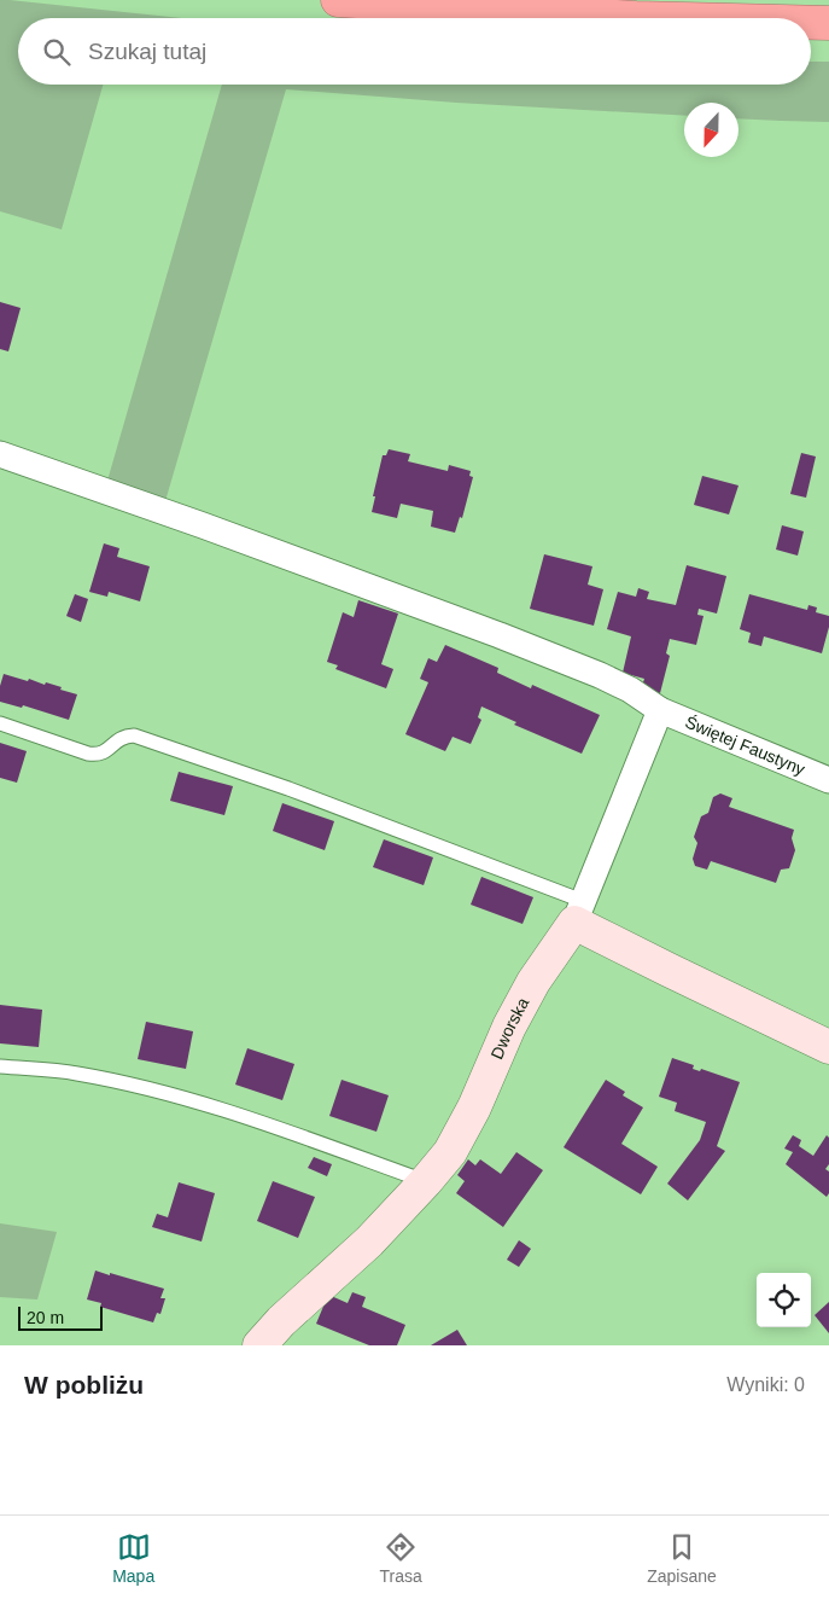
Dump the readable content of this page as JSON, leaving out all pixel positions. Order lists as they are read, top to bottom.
{
  "streets": {
    "street": ["Świętej Faustyny", "Dworska"]
  },
  "scale_bar": "20 m",
  "north": "bottom",
  "page": {
    "search": "Szukaj tutaj",
    "scale": "20 m",
    "heading": ["W pobliżu", "Wyniki: 0"],
    "nav": ["Mapa", "Trasa", "Zapisane"]
  }
}
